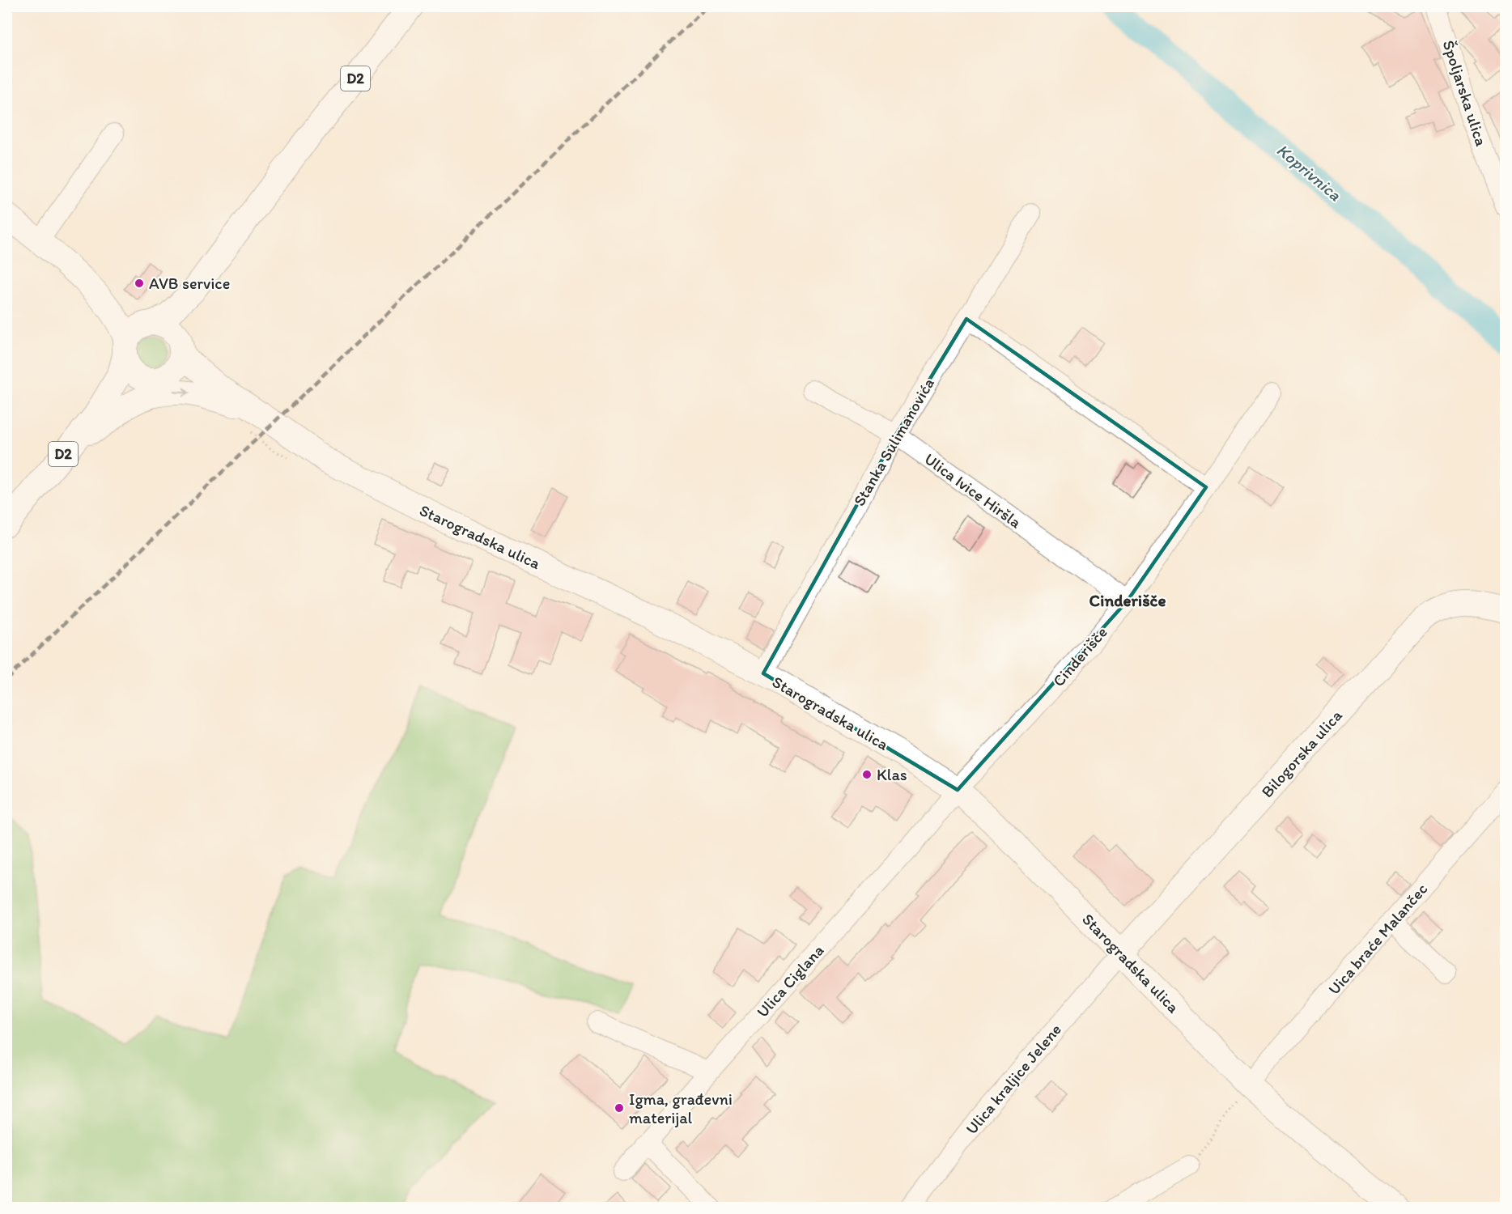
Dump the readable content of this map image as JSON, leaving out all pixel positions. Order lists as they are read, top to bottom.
{
  "streets": {
    "main road": ["D2", "Starogradska ulica", "Bilogorska ulica"],
    "street": [
      "Špoljarska ulica",
      "Stanka Sulimanovića",
      "Ulica Ivice Hiršla",
      "Cinderišče",
      "Uica braće Malančec",
      "Ulica Ciglana",
      "Ulica kraljice Jelene"
    ]
  },
  "crossings": [
    ["D2", "Starogradska ulica"],
    ["Stanka Sulimanovića", "Ulica Ivice Hiršla"],
    ["Stanka Sulimanovića", "Starogradska ulica"],
    ["Ulica Ivice Hiršla", "Cinderišče"],
    ["Starogradska ulica", "Cinderišče"],
    ["Starogradska ulica", "Bilogorska ulica"],
    ["Starogradska ulica", "Uica braće Malančec"],
    ["Starogradska ulica", "Ulica Ciglana"],
    ["Starogradska ulica", "Ulica kraljice Jelene"],
    ["Cinderišče", "Ulica Ciglana"],
    ["Bilogorska ulica", "Ulica kraljice Jelene"]
  ],
  "districts": ["Cinderišče"],
  "water": ["Koprivnica"],
  "places": ["AVB service", "Klas", "Igma, građevni materijal"]
}
